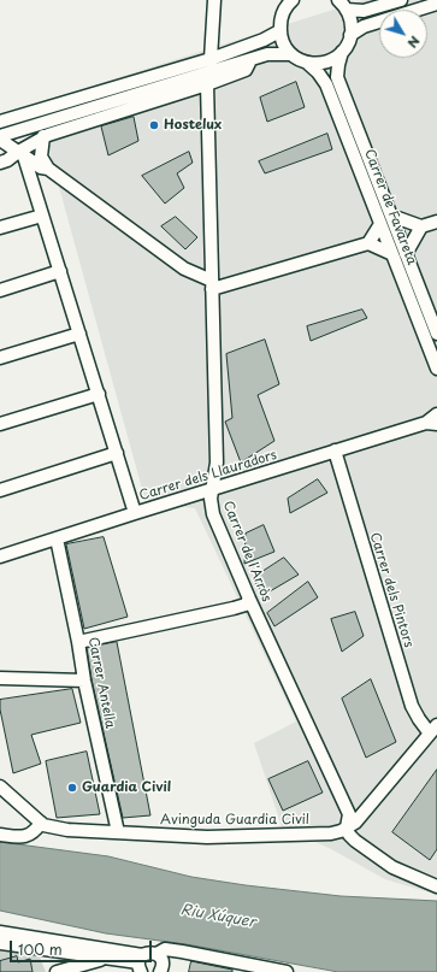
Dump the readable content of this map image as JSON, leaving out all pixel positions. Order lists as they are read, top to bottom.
{
  "streets": {
    "street": [
      "Carrer de Favareta",
      "Carrer dels Llauradors",
      "Carrer de l'Arròs",
      "Carrer dels Pintors",
      "Carrer Antella",
      "Avinguda Guardia Civil"
    ]
  },
  "crossings": [
    ["Carrer dels Llauradors", "Carrer de l'Arròs"],
    ["Carrer dels Llauradors", "Carrer dels Pintors"],
    ["Carrer dels Llauradors", "Carrer Antella"],
    ["Carrer de l'Arròs", "Avinguda Guardia Civil"],
    ["Carrer dels Pintors", "Avinguda Guardia Civil"],
    ["Carrer Antella", "Avinguda Guardia Civil"]
  ],
  "water": ["Riu Xúquer"],
  "places": ["Hostelux", "Guardia Civil"],
  "scale_bar": "100 m",
  "north": "bottom right"
}
